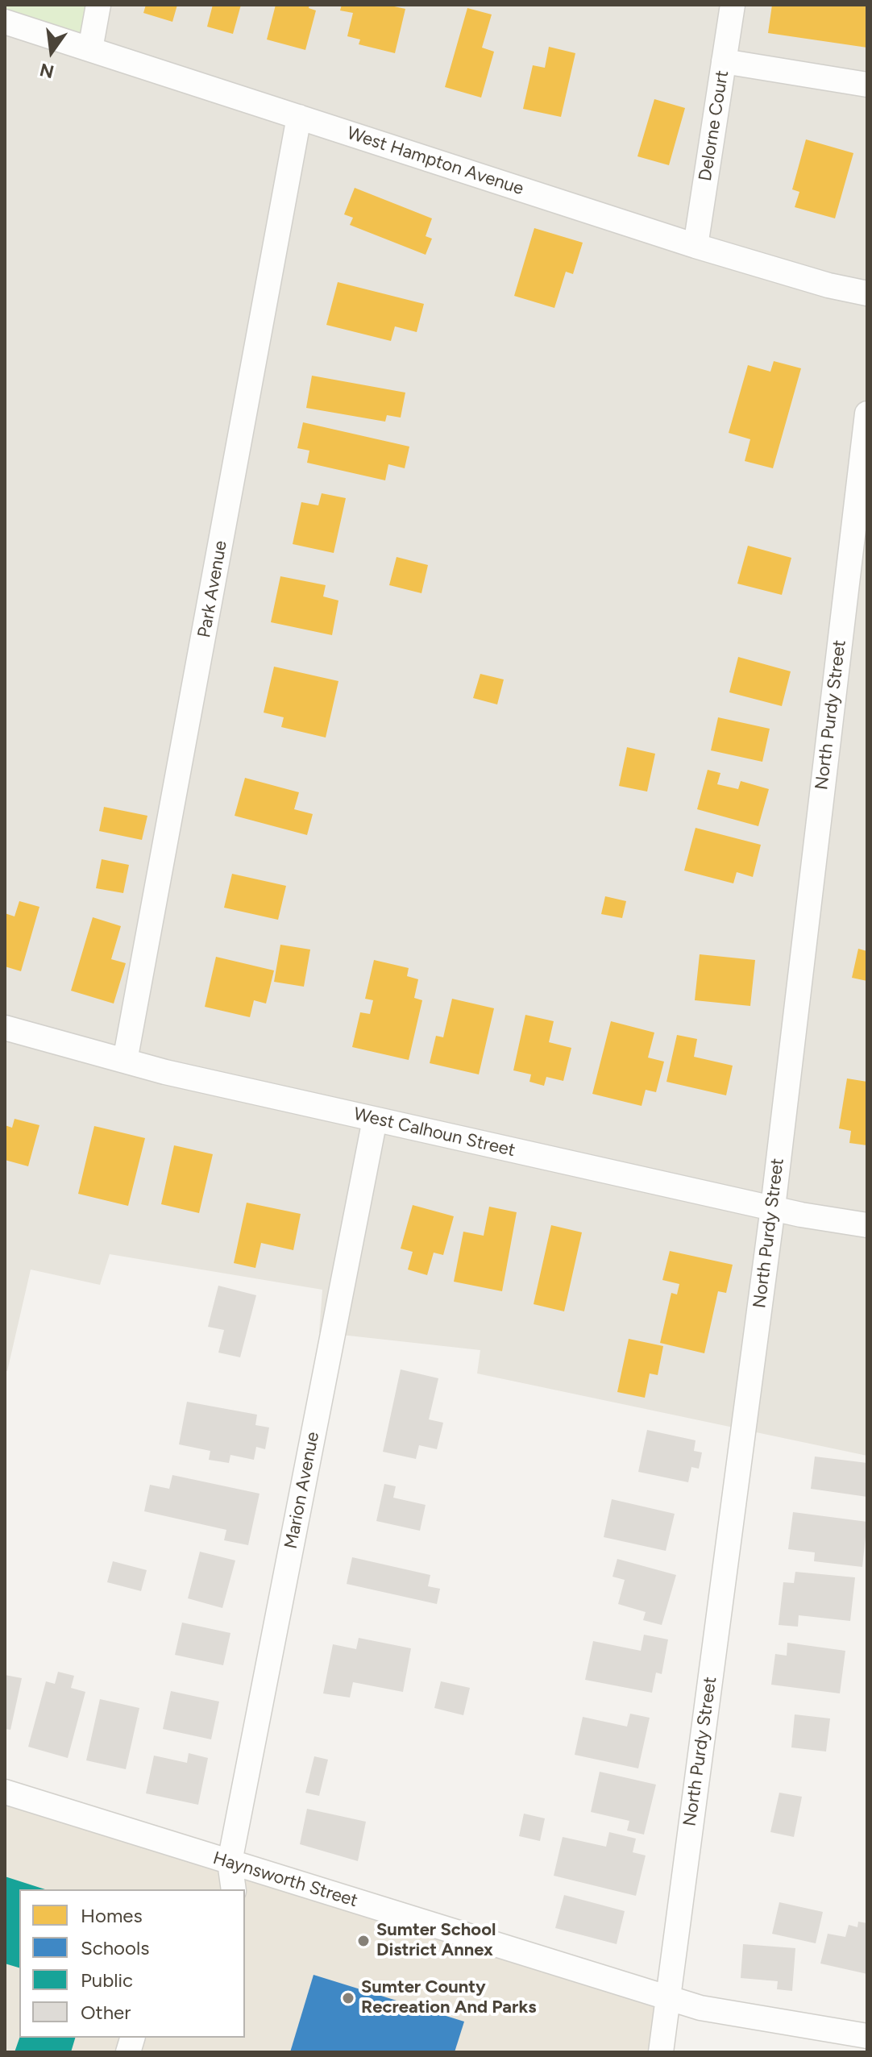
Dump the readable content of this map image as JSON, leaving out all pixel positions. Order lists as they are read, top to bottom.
{
  "streets": {
    "street": [
      "Delorne Court",
      "West Hampton Avenue",
      "Park Avenue",
      "North Purdy Street",
      "West Calhoun Street",
      "Marion Avenue",
      "Haynsworth Street"
    ]
  },
  "crossings": [
    ["Delorne Court", "West Hampton Avenue"],
    ["West Hampton Avenue", "Park Avenue"],
    ["Park Avenue", "West Calhoun Street"],
    ["North Purdy Street", "West Calhoun Street"],
    ["North Purdy Street", "Haynsworth Street"],
    ["West Calhoun Street", "Marion Avenue"],
    ["Marion Avenue", "Haynsworth Street"]
  ],
  "places": ["Sumter School District Annex", "Sumter County Recreation And Parks"],
  "legend": [
    "Homes",
    "Schools",
    "Public",
    "Other"
  ],
  "north": "bottom"
}
